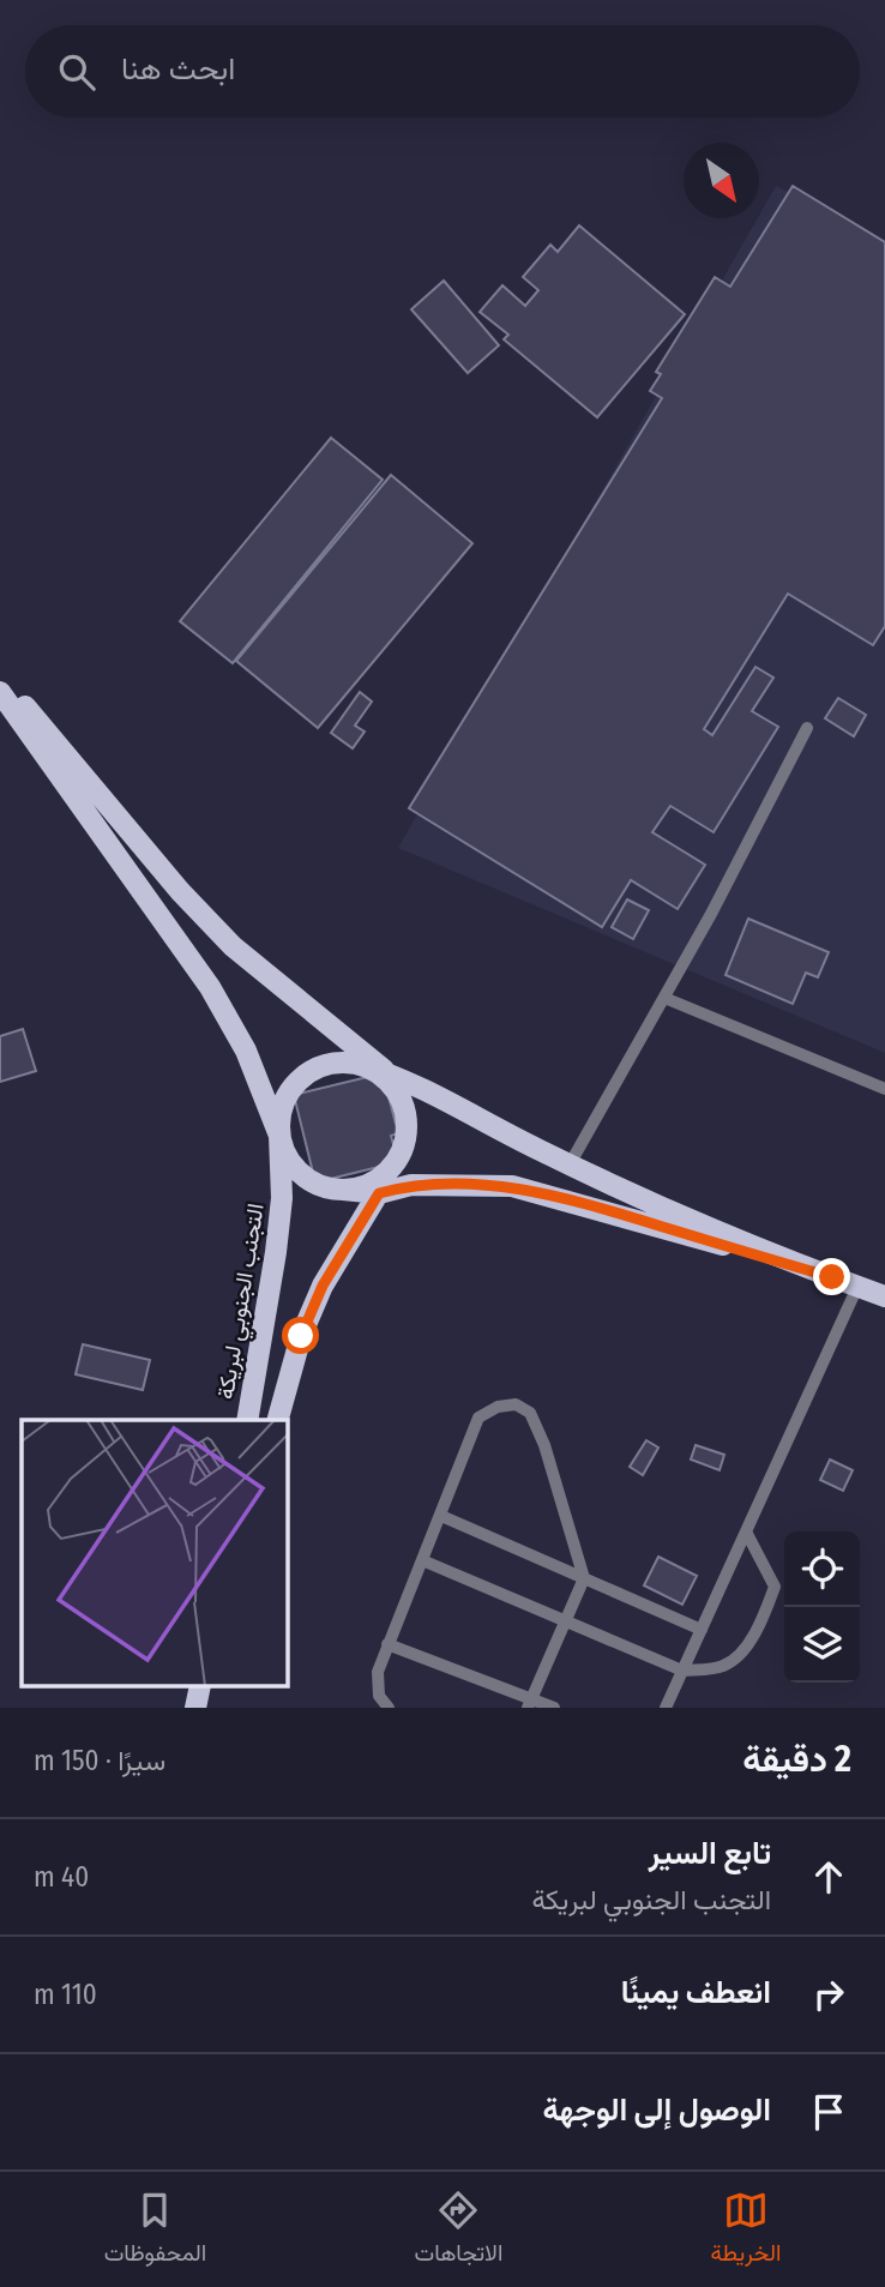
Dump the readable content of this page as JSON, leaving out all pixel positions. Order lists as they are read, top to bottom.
{
  "streets": {
    "main road": ["التجنب الجنوبي لبريكة"]
  },
  "north": "bottom right",
  "page": {
    "search": "ابحث هنا",
    "heading": ["2 دقيقة", "سيرًا · 150 m"],
    "list": [
      ["تابع السير", "التجنب الجنوبي لبريكة", "40 m"],
      ["انعطف يمينًا", "110 m"],
      "الوصول إلى الوجهة"
    ],
    "nav": ["الخريطة", "الاتجاهات", "المحفوظات"]
  }
}
